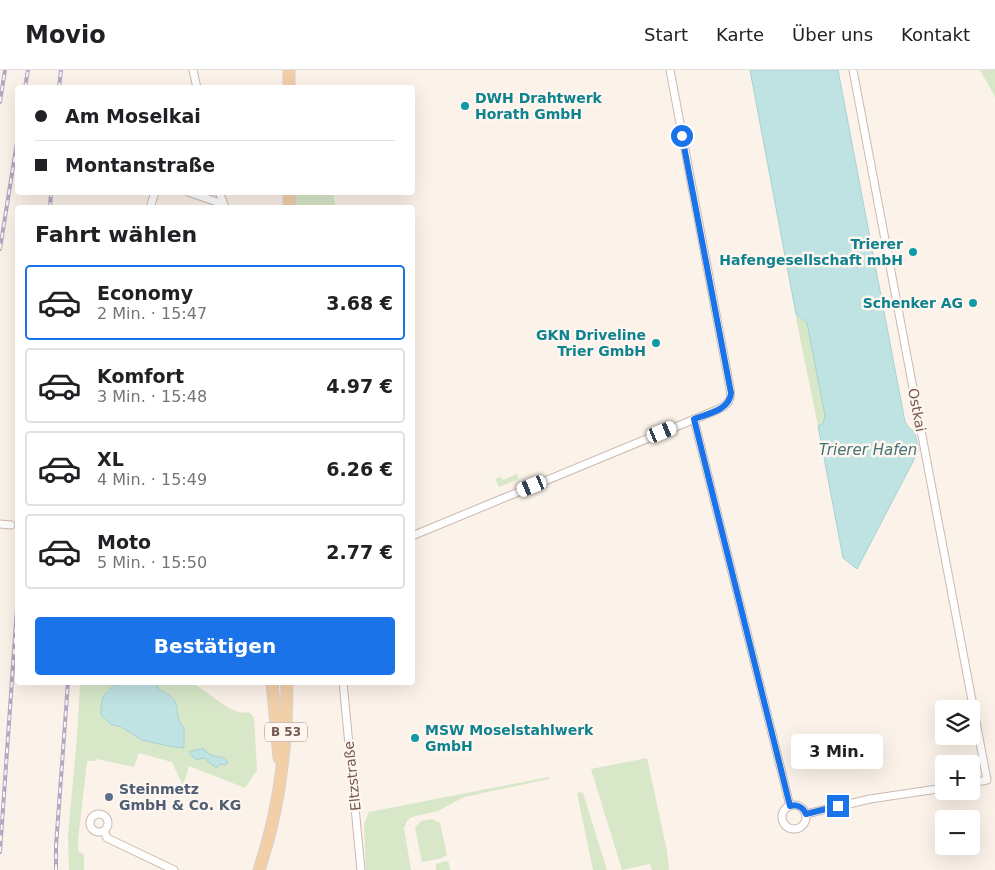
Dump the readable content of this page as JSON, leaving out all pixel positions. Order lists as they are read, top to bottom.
{
  "streets": {
    "main road": ["B 53"],
    "street": ["Ostkai", "Eltzstraße"]
  },
  "water": ["Trierer Hafen"],
  "places": [
    "DWH Drahtwerk Horath GmbH",
    "Trierer Hafengesellschaft mbH",
    "Schenker AG",
    "GKN Driveline Trier GmbH",
    "MSW Moselstahlwerk GmbH",
    "Steinmetz GmbH & Co. KG"
  ],
  "page": {
    "header": "Movio",
    "nav": [
      "Start",
      "Karte",
      "Über uns",
      "Kontakt"
    ],
    "banner": ["Am Moselkai", "Montanstraße"],
    "heading": "Fahrt wählen",
    "list": [
      {
        "name": "Economy",
        "note": "2 Min. · 15:47",
        "value": "3.68 €"
      },
      {
        "name": "Komfort",
        "note": "3 Min. · 15:48",
        "value": "4.97 €"
      },
      {
        "name": "XL",
        "note": "4 Min. · 15:49",
        "value": "6.26 €"
      },
      {
        "name": "Moto",
        "note": "5 Min. · 15:50",
        "value": "2.77 €"
      }
    ],
    "buttons": "Bestätigen",
    "map_buttons": ["+", "−"],
    "bubble": "3 Min."
  }
}
